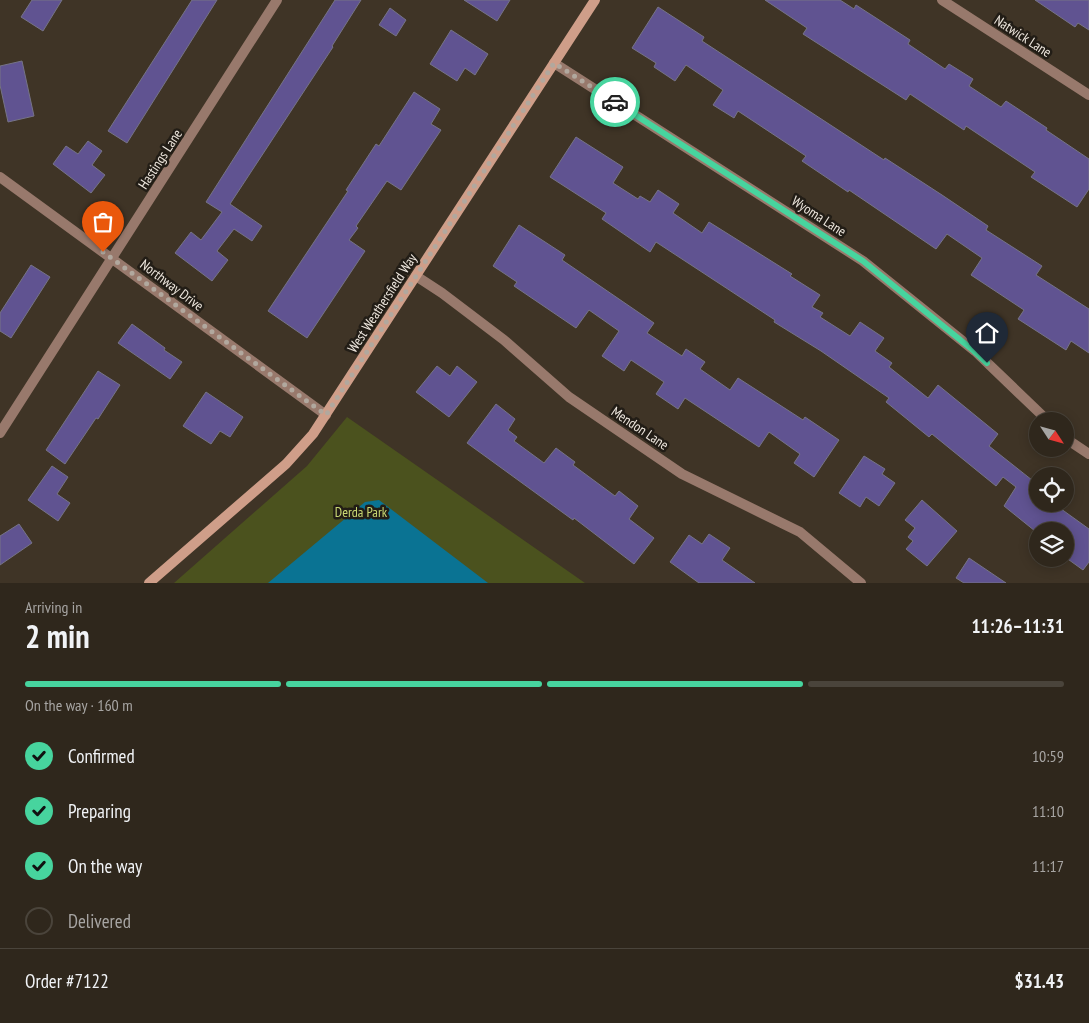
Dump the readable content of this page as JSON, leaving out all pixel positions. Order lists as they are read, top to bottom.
{
  "streets": {
    "street": [
      "Natwick Lane",
      "Hastings Lane",
      "Wyoma Lane",
      "Northway Drive",
      "West Weathersfield Way",
      "Mendon Lane"
    ]
  },
  "crossings": [
    ["Hastings Lane", "Northway Drive"],
    ["Wyoma Lane", "West Weathersfield Way"],
    ["Northway Drive", "West Weathersfield Way"],
    ["West Weathersfield Way", "Mendon Lane"]
  ],
  "parks": ["Derda Park"],
  "north": "bottom right",
  "page": {
    "heading": ["2 min", "Arriving in", "11:26–11:31"],
    "panel": ["Order #7122", "$31.43"],
    "bar": "On the way · 160 m",
    "list": [
      ["Confirmed", "10:59"],
      ["Preparing", "11:10"],
      ["On the way", "11:17"],
      "Delivered"
    ]
  }
}
